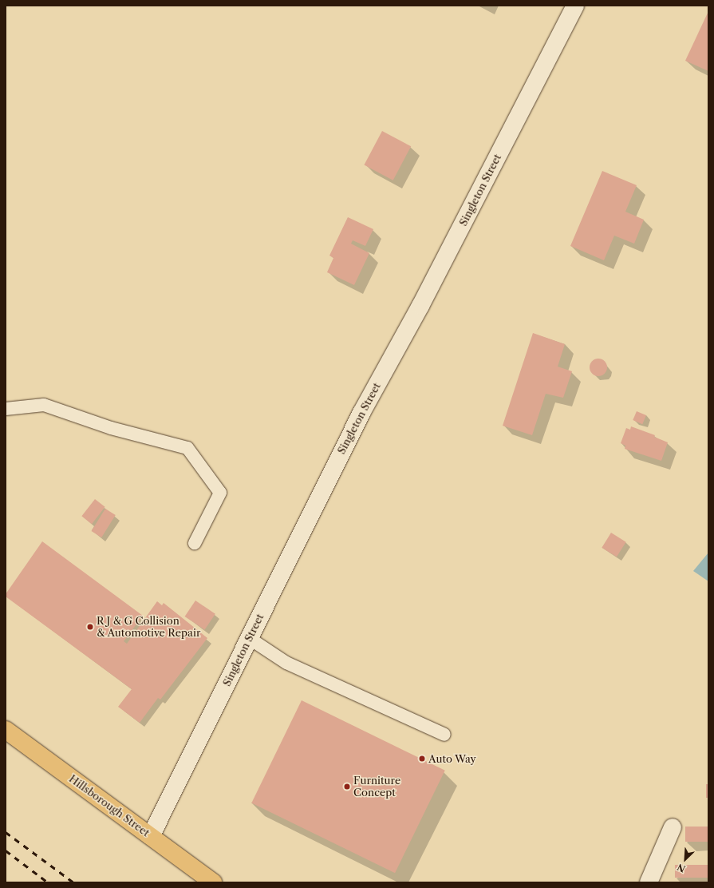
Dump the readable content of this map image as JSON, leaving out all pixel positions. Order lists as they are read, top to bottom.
{
  "streets": {
    "main road": ["Hillsborough Street"],
    "street": ["Singleton Street"]
  },
  "crossings": [
    ["Singleton Street", "Hillsborough Street"]
  ],
  "places": ["R J & G Collision & Automotive Repair", "Auto Way", "Furniture Concept"],
  "north": "bottom left"
}
